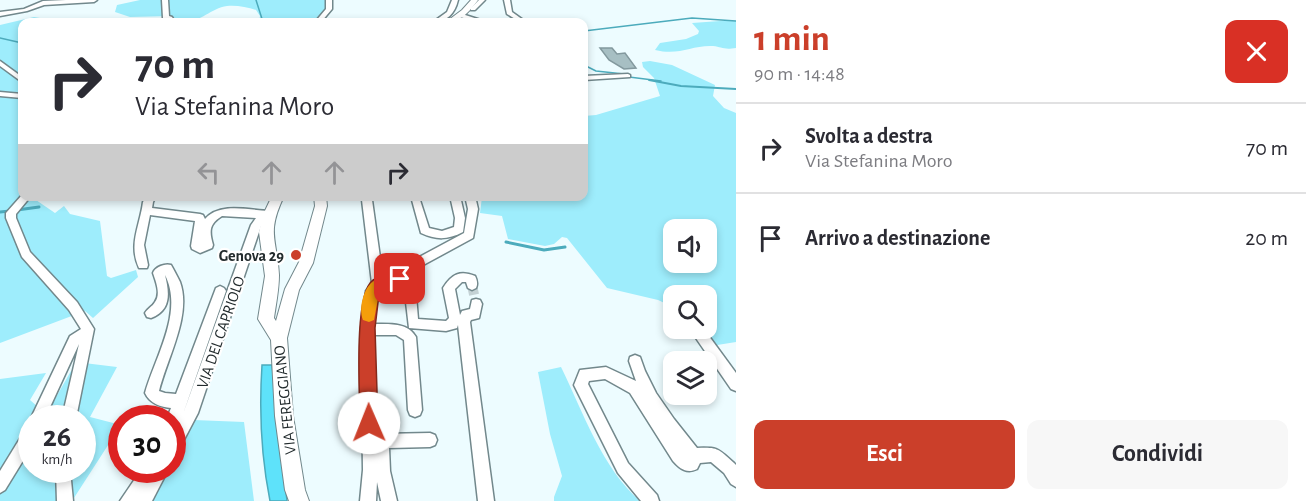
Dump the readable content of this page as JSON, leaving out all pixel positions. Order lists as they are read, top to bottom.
{
  "streets": {
    "street": ["VIA DEL CAPRIOLO", "VIA FEREGGIANO"]
  },
  "crossings": [
    ["VIA DEL CAPRIOLO", "VIA FEREGGIANO"]
  ],
  "places": ["Genova 29"],
  "page": {
    "heading": ["1 min", "90 m · 14:48"],
    "turn": ["70 m", "Via Stefanina Moro"],
    "list": [
      {
        "name": "Svolta a destra",
        "note": "Via Stefanina Moro",
        "value": "70 m"
      },
      {
        "name": "Arrivo a destinazione",
        "value": "20 m"
      }
    ],
    "speed": "26 km/h",
    "limit": "30",
    "buttons": ["Esci", "Condividi"]
  }
}
